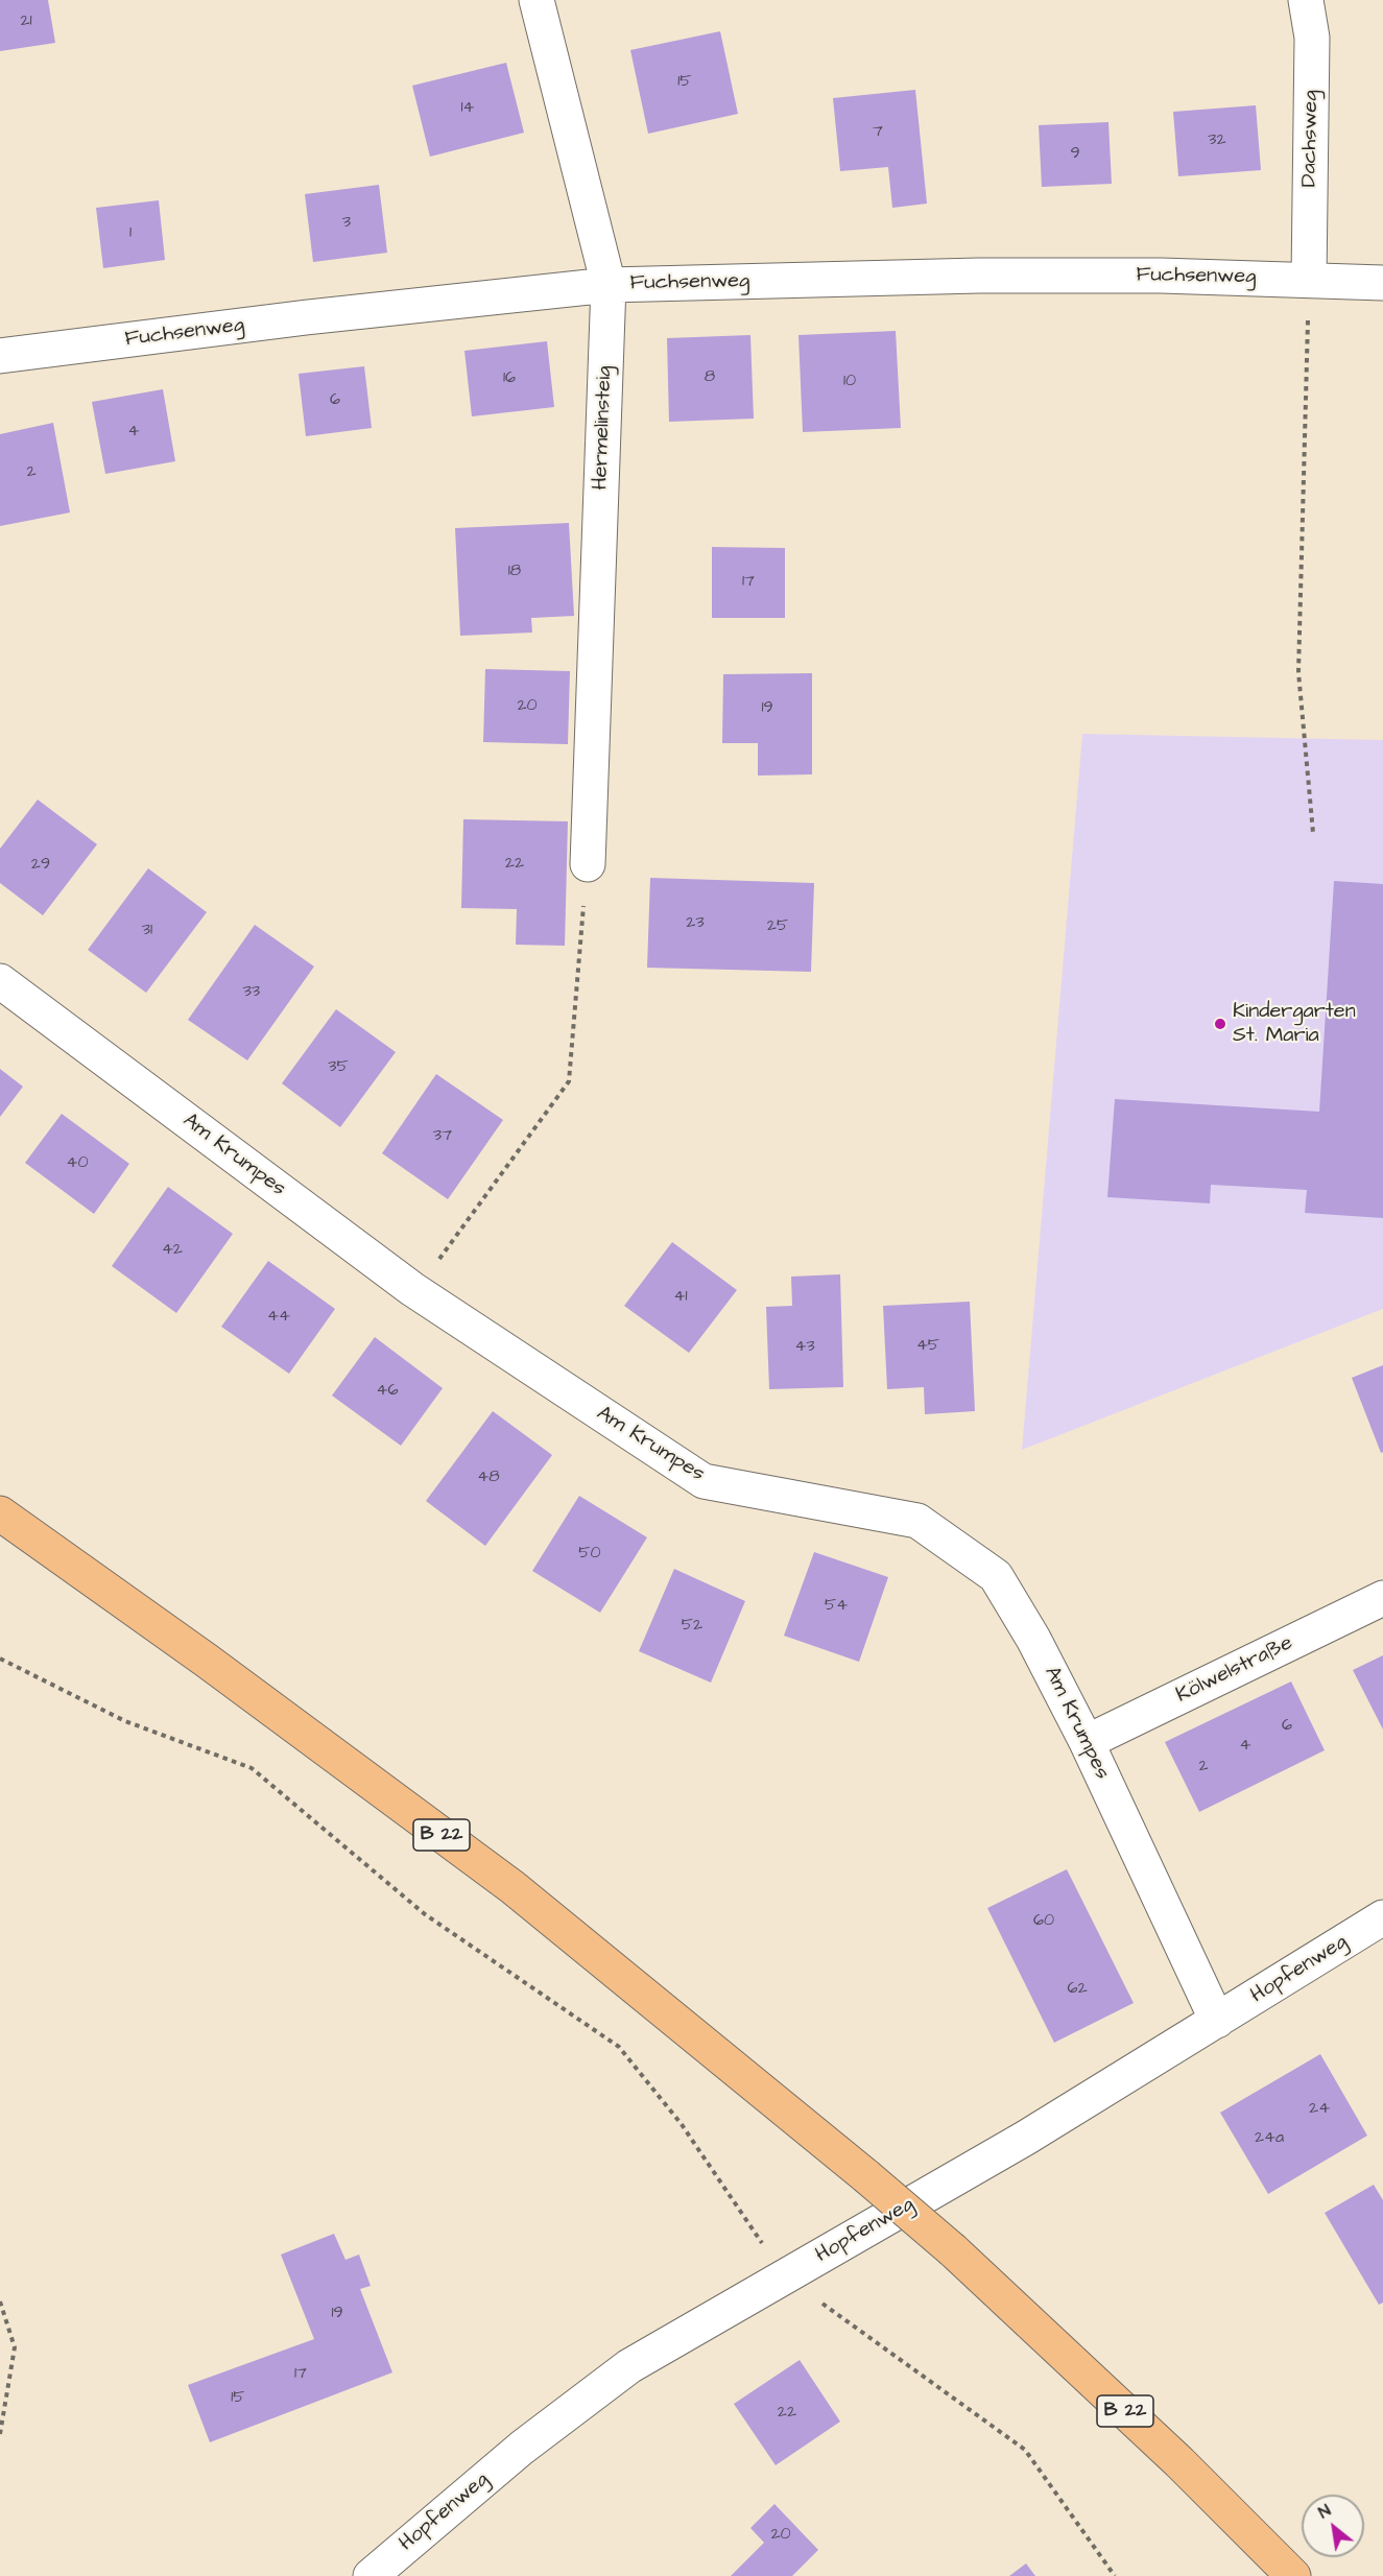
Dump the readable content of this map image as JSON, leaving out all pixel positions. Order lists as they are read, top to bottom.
{
  "streets": {
    "main road": ["B 22"],
    "street": [
      "Dachsweg",
      "Fuchsenweg",
      "Hermelinsteig",
      "Am Krumpes",
      "Kölwelstraße",
      "Hopfenweg"
    ]
  },
  "crossings": [
    ["Dachsweg", "Fuchsenweg"],
    ["Fuchsenweg", "Hermelinsteig"],
    ["Am Krumpes", "Kölwelstraße"],
    ["Am Krumpes", "Hopfenweg"]
  ],
  "places": ["Kindergarten St. Maria"],
  "house_numbers": [
    "21",
    "15",
    "14",
    "7",
    "32",
    "9",
    "3",
    "1",
    "8",
    "16",
    "10",
    "6",
    "4",
    "2",
    "18",
    "17",
    "20",
    "19",
    "22",
    "29",
    "23",
    "25",
    "31",
    "33",
    "35",
    "37",
    "40",
    "42",
    "41",
    "44",
    "45",
    "43",
    "46",
    "48",
    "50",
    "54",
    "52",
    "6",
    "4",
    "2",
    "60",
    "62",
    "24",
    "24a",
    "19",
    "17",
    "15",
    "22",
    "20"
  ],
  "north": "top left"
}
